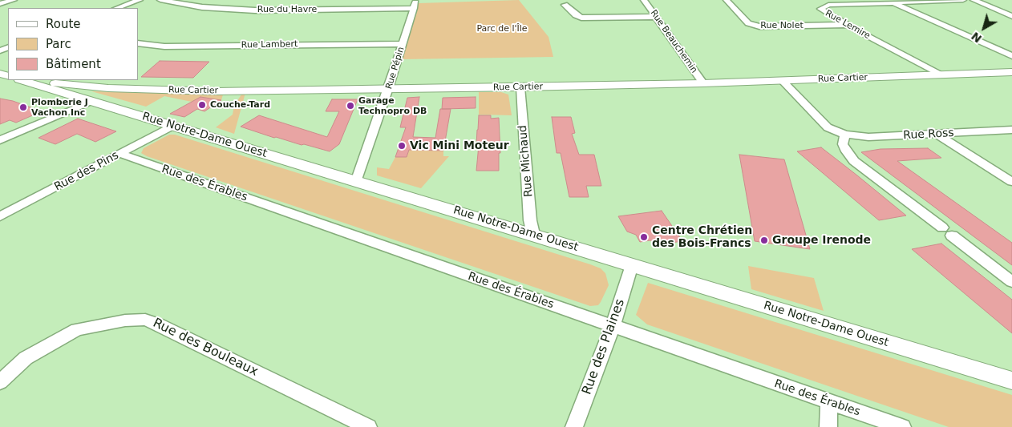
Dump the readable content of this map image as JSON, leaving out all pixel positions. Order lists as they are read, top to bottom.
{
  "streets": {
    "street": [
      "Rue du Havre",
      "Rue Lemire",
      "Rue Nolet",
      "Rue Beauchemin",
      "Rue Lambert",
      "Rue Pépin",
      "Rue Cartier",
      "Rue Ross",
      "Rue Notre-Dame Ouest",
      "Rue Michaud",
      "Rue des Pins",
      "Rue des Érables",
      "Rue des Plaines",
      "Rue des Bouleaux"
    ]
  },
  "crossings": [
    ["Rue du Havre", "Rue Pépin"],
    ["Rue Lemire", "Rue Nolet"],
    ["Rue Lemire", "Rue Cartier"],
    ["Rue Beauchemin", "Rue Cartier"],
    ["Rue Lambert", "Rue Pépin"],
    ["Rue Pépin", "Rue Cartier"],
    ["Rue Pépin", "Rue Notre-Dame Ouest"],
    ["Rue Cartier", "Rue Ross"],
    ["Rue Cartier", "Rue Notre-Dame Ouest"],
    ["Rue Cartier", "Rue Michaud"],
    ["Rue Notre-Dame Ouest", "Rue Michaud"],
    ["Rue Notre-Dame Ouest", "Rue des Pins"],
    ["Rue Notre-Dame Ouest", "Rue des Plaines"],
    ["Rue des Pins", "Rue des Érables"],
    ["Rue des Érables", "Rue des Plaines"]
  ],
  "parks": ["Parc de l'Île"],
  "places": [
    "Couche-Tard",
    "Garage Technopro DB",
    "Plomberie J Vachon Inc",
    "Vic Mini Moteur",
    "Centre Chrétien des Bois-Francs",
    "Groupe Irenode"
  ],
  "legend": ["Route", "Parc", "Bâtiment"],
  "north": "bottom left"
}
